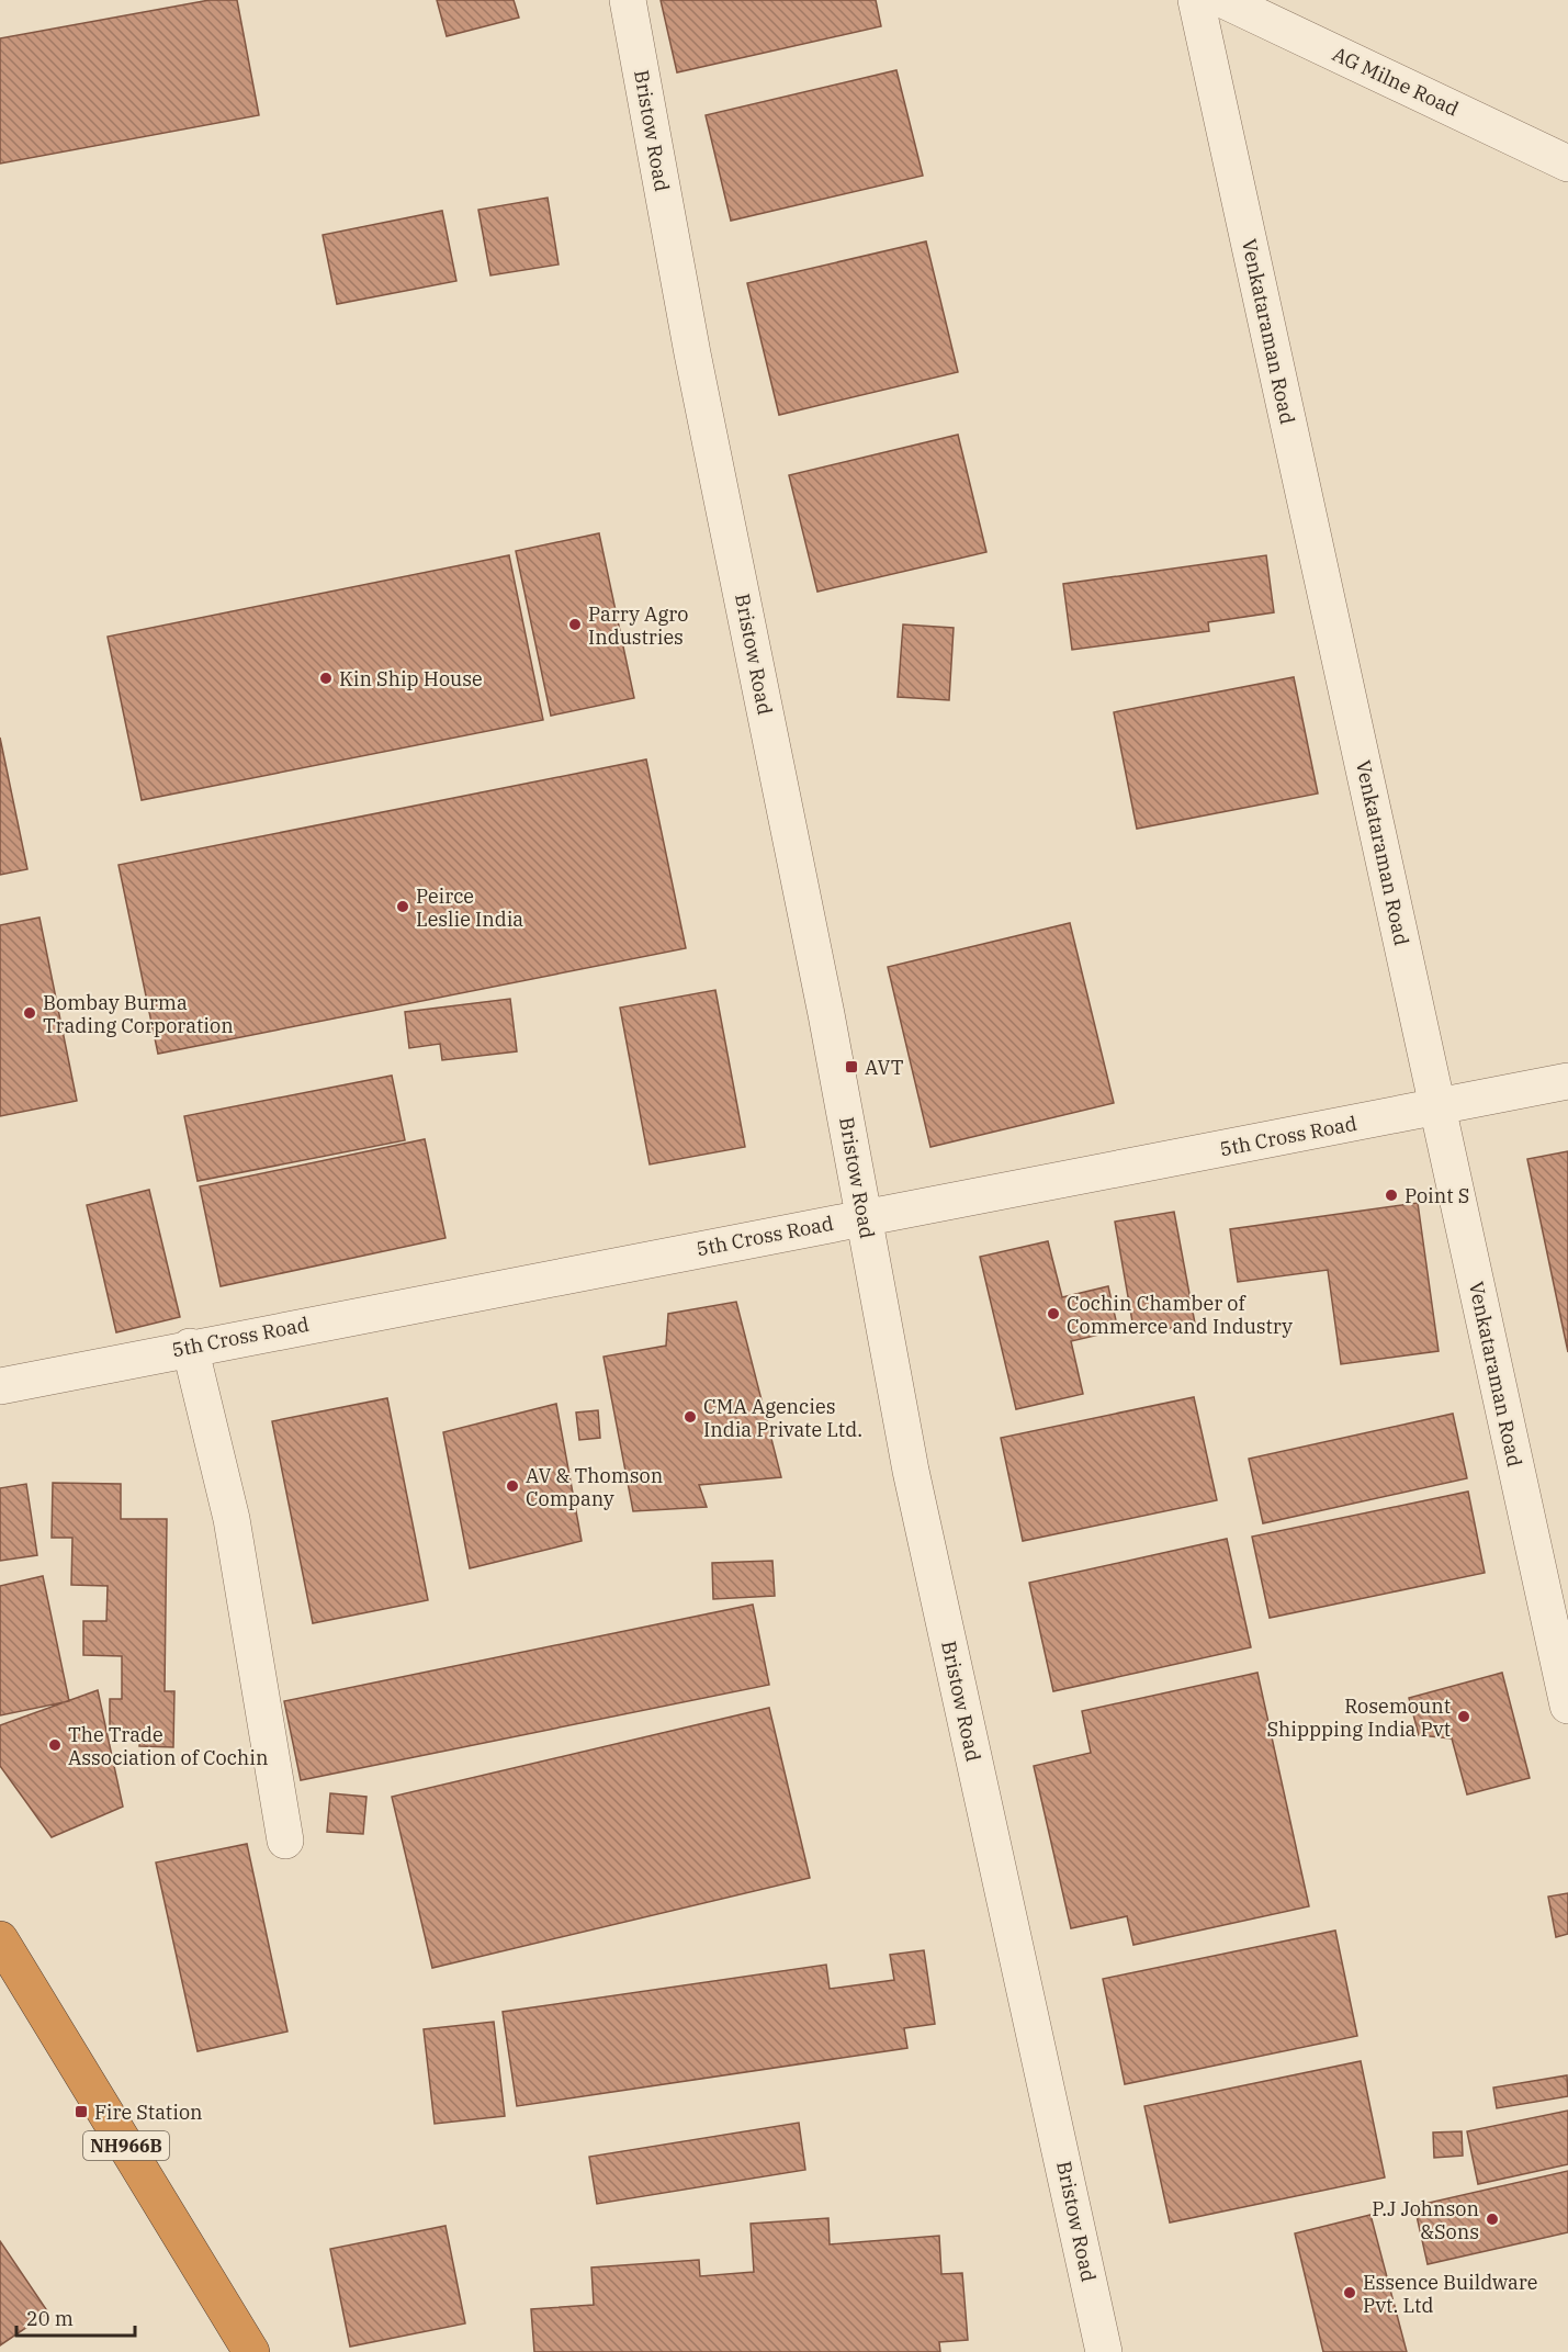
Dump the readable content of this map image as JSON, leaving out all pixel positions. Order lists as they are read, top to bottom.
{
  "streets": {
    "highway": ["NH966B"],
    "street": [
      "AG Milne Road",
      "Bristow Road",
      "Venkataraman Road",
      "5th Cross Road"
    ]
  },
  "crossings": [
    ["Bristow Road", "5th Cross Road"],
    ["Venkataraman Road", "5th Cross Road"]
  ],
  "places": {
    "other": [
      "Parry Agro Industries",
      "Kin Ship House",
      "Peirce Leslie India",
      "Bombay Burma Trading Corporation",
      "Point S",
      "Cochin Chamber of Commerce and Industry",
      "CMA Agencies India Private Ltd.",
      "AV & Thomson Company",
      "Rosemount Shippping India Pvt",
      "The Trade Association of Cochin",
      "P.J Johnson &Sons",
      "Essence Buildware Pvt. Ltd"
    ],
    "transit": ["AVT", "Fire Station"]
  },
  "scale_bar": "20 m"
}
